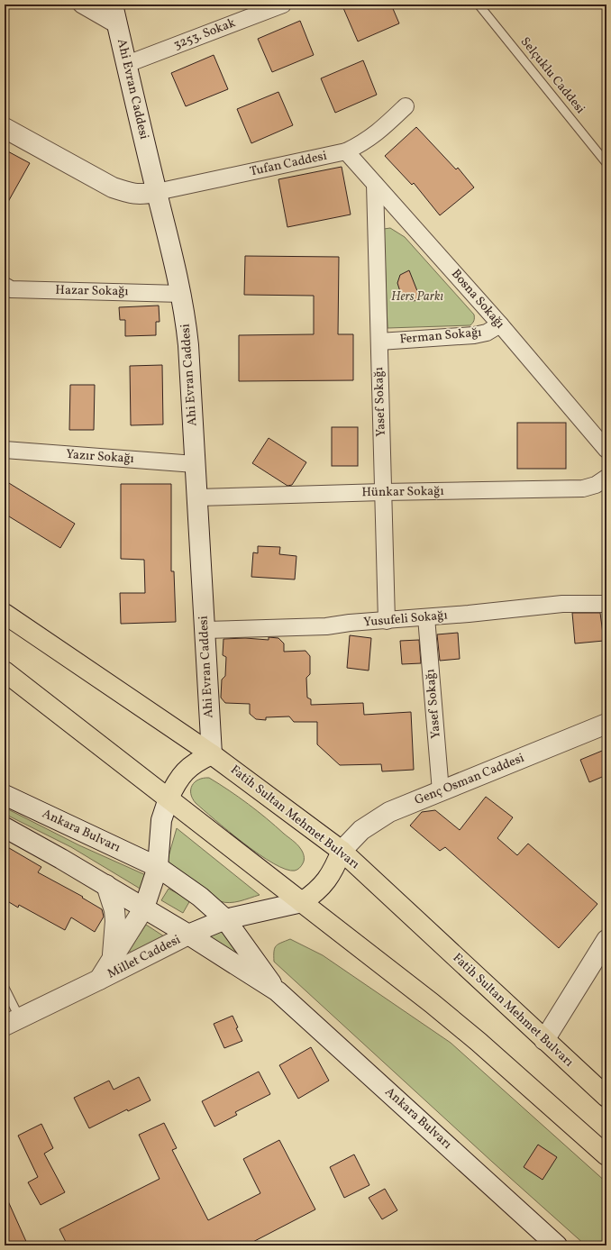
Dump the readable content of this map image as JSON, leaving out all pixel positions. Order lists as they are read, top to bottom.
{
  "streets": {
    "highway": ["Fatih Sultan Mehmet Bulvarı"],
    "main road": [
      "Ahi Evran Caddesi",
      "Genç Osman Caddesi",
      "Ankara Bulvarı",
      "Millet Caddesi"
    ],
    "street": [
      "3253. Sokak",
      "Tufan Caddesi",
      "Hazar Sokağı",
      "Bosna Sokağı",
      "Ferman Sokağı",
      "Yasef Sokağı",
      "Yazır Sokağı",
      "Hünkar Sokağı",
      "Yusufeli Sokağı"
    ],
    "lane": ["Selçuklu Caddesi"]
  },
  "crossings": [
    ["3253. Sokak", "Ahi Evran Caddesi"],
    ["Ahi Evran Caddesi", "Tufan Caddesi"],
    ["Ahi Evran Caddesi", "Hazar Sokağı"],
    ["Ahi Evran Caddesi", "Yazır Sokağı"],
    ["Ahi Evran Caddesi", "Hünkar Sokağı"],
    ["Ahi Evran Caddesi", "Yusufeli Sokağı"],
    ["Ahi Evran Caddesi", "Fatih Sultan Mehmet Bulvarı"],
    ["Tufan Caddesi", "Bosna Sokağı"],
    ["Bosna Sokağı", "Ferman Sokağı"],
    ["Bosna Sokağı", "Yasef Sokağı"],
    ["Ferman Sokağı", "Yasef Sokağı"],
    ["Yasef Sokağı", "Hünkar Sokağı"],
    ["Yasef Sokağı", "Yusufeli Sokağı"],
    ["Yasef Sokağı", "Genç Osman Caddesi"],
    ["Genç Osman Caddesi", "Fatih Sultan Mehmet Bulvarı"],
    ["Ankara Bulvarı", "Millet Caddesi"]
  ],
  "parks": ["Hers Parkı"]
}
